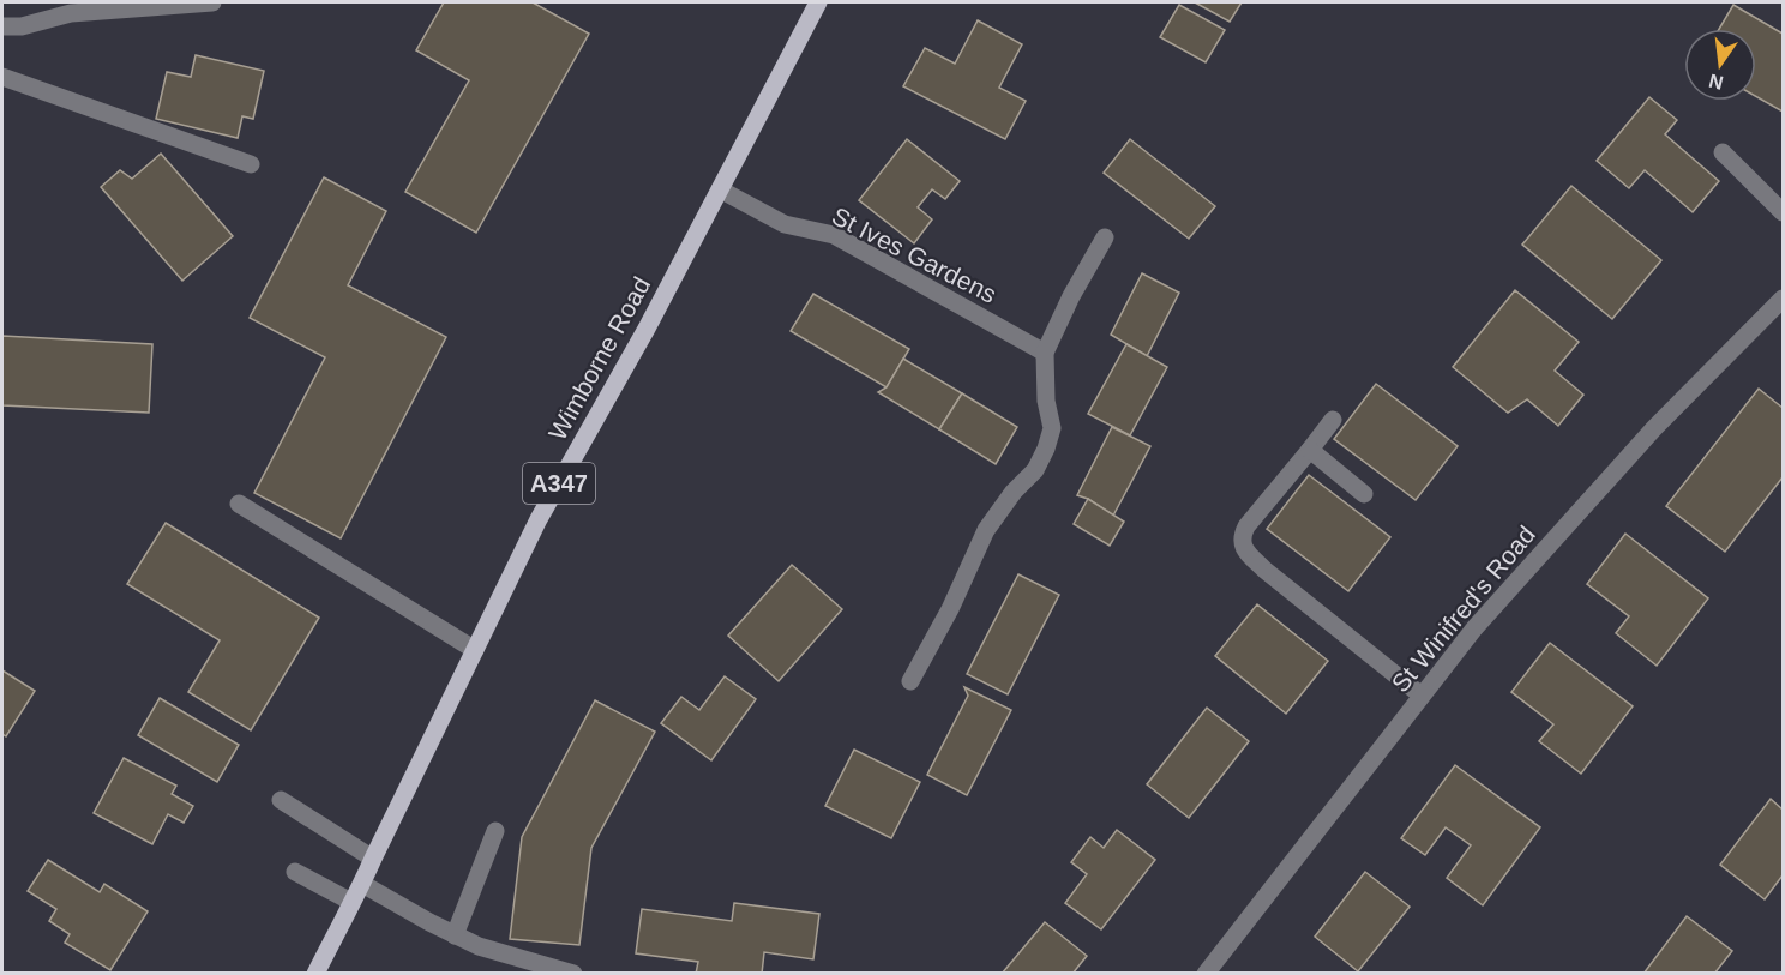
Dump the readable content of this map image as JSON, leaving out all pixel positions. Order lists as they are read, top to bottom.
{
  "streets": {
    "main road": ["Wimborne Road", "A347"],
    "street": ["St Ives Gardens", "St Winifred's Road"]
  },
  "crossings": [
    ["St Ives Gardens", "Wimborne Road"]
  ],
  "north": "bottom"
}
